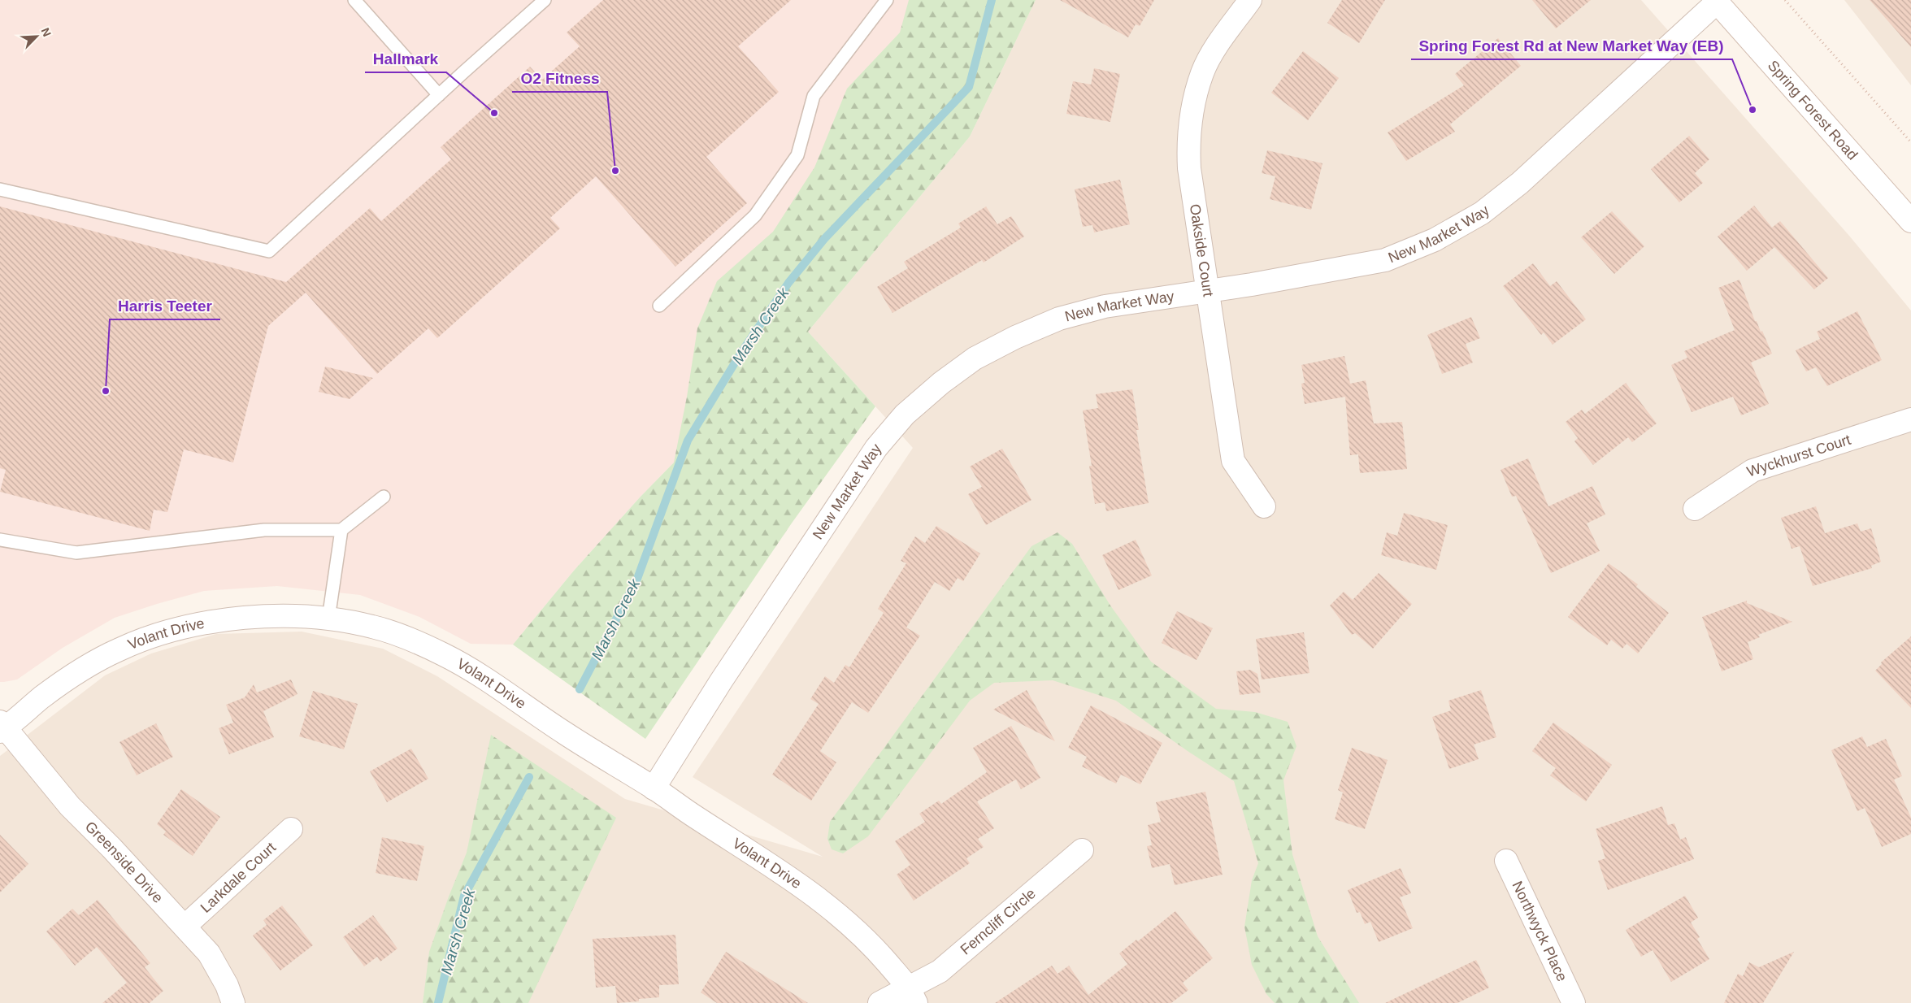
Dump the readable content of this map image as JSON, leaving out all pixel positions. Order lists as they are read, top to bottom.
{
  "streets": {
    "street": [
      "Spring Forest Road",
      "New Market Way",
      "Oakside Court",
      "Wyckhurst Court",
      "Volant Drive",
      "Greenside Drive",
      "Larkdale Court",
      "Ferncliff Circle",
      "Northwyck Place"
    ]
  },
  "crossings": [
    ["Spring Forest Road", "New Market Way"],
    ["New Market Way", "Oakside Court"],
    ["New Market Way", "Volant Drive"],
    ["Volant Drive", "Greenside Drive"],
    ["Volant Drive", "Ferncliff Circle"],
    ["Greenside Drive", "Larkdale Court"]
  ],
  "water": ["Marsh Creek"],
  "places": [
    "Spring Forest Rd at New Market Way (EB)",
    "Hallmark",
    "O2 Fitness",
    "Harris Teeter"
  ],
  "north": "top right"
}
